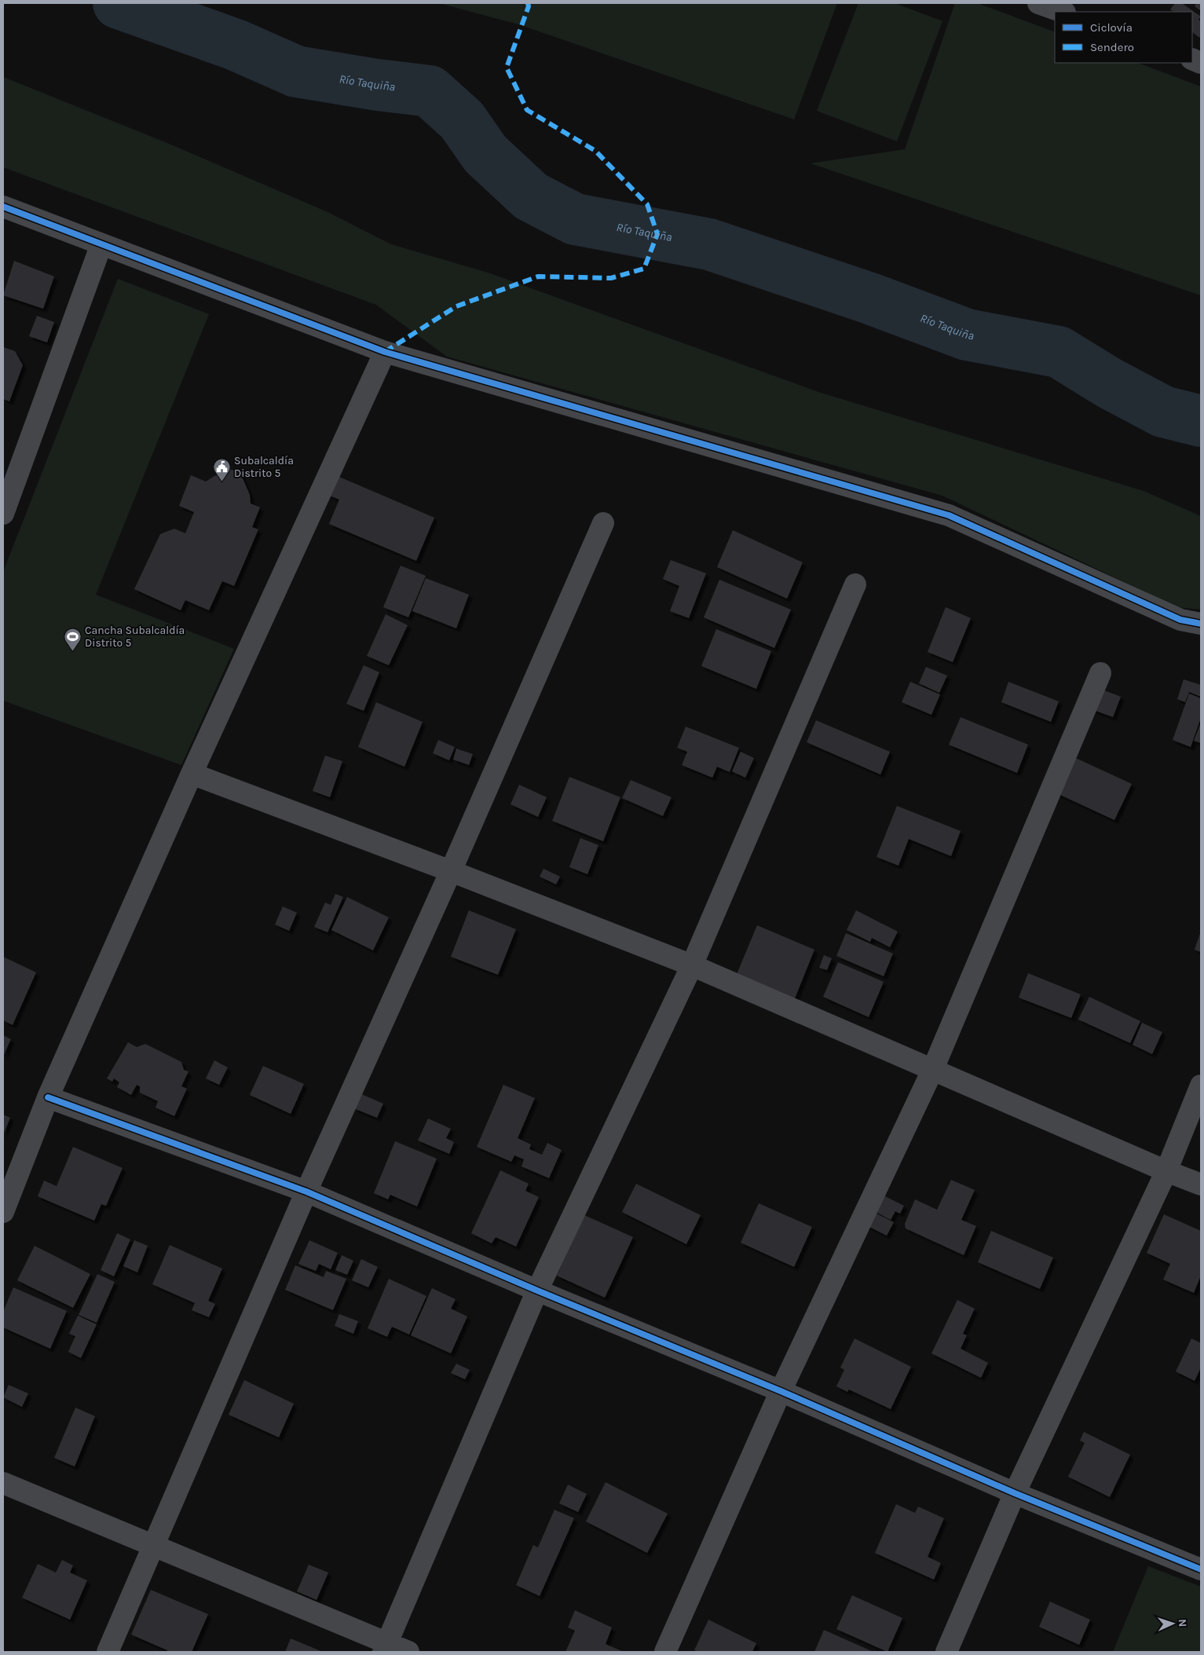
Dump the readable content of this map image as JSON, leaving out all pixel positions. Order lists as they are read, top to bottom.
{
  "water": ["Río Taquiña"],
  "places": {
    "public building": ["Subalcaldía Distrito 5"],
    "sports": ["Cancha Subalcaldía Distrito 5"]
  },
  "legend": ["Ciclovía", "Sendero"],
  "north": "right"
}
